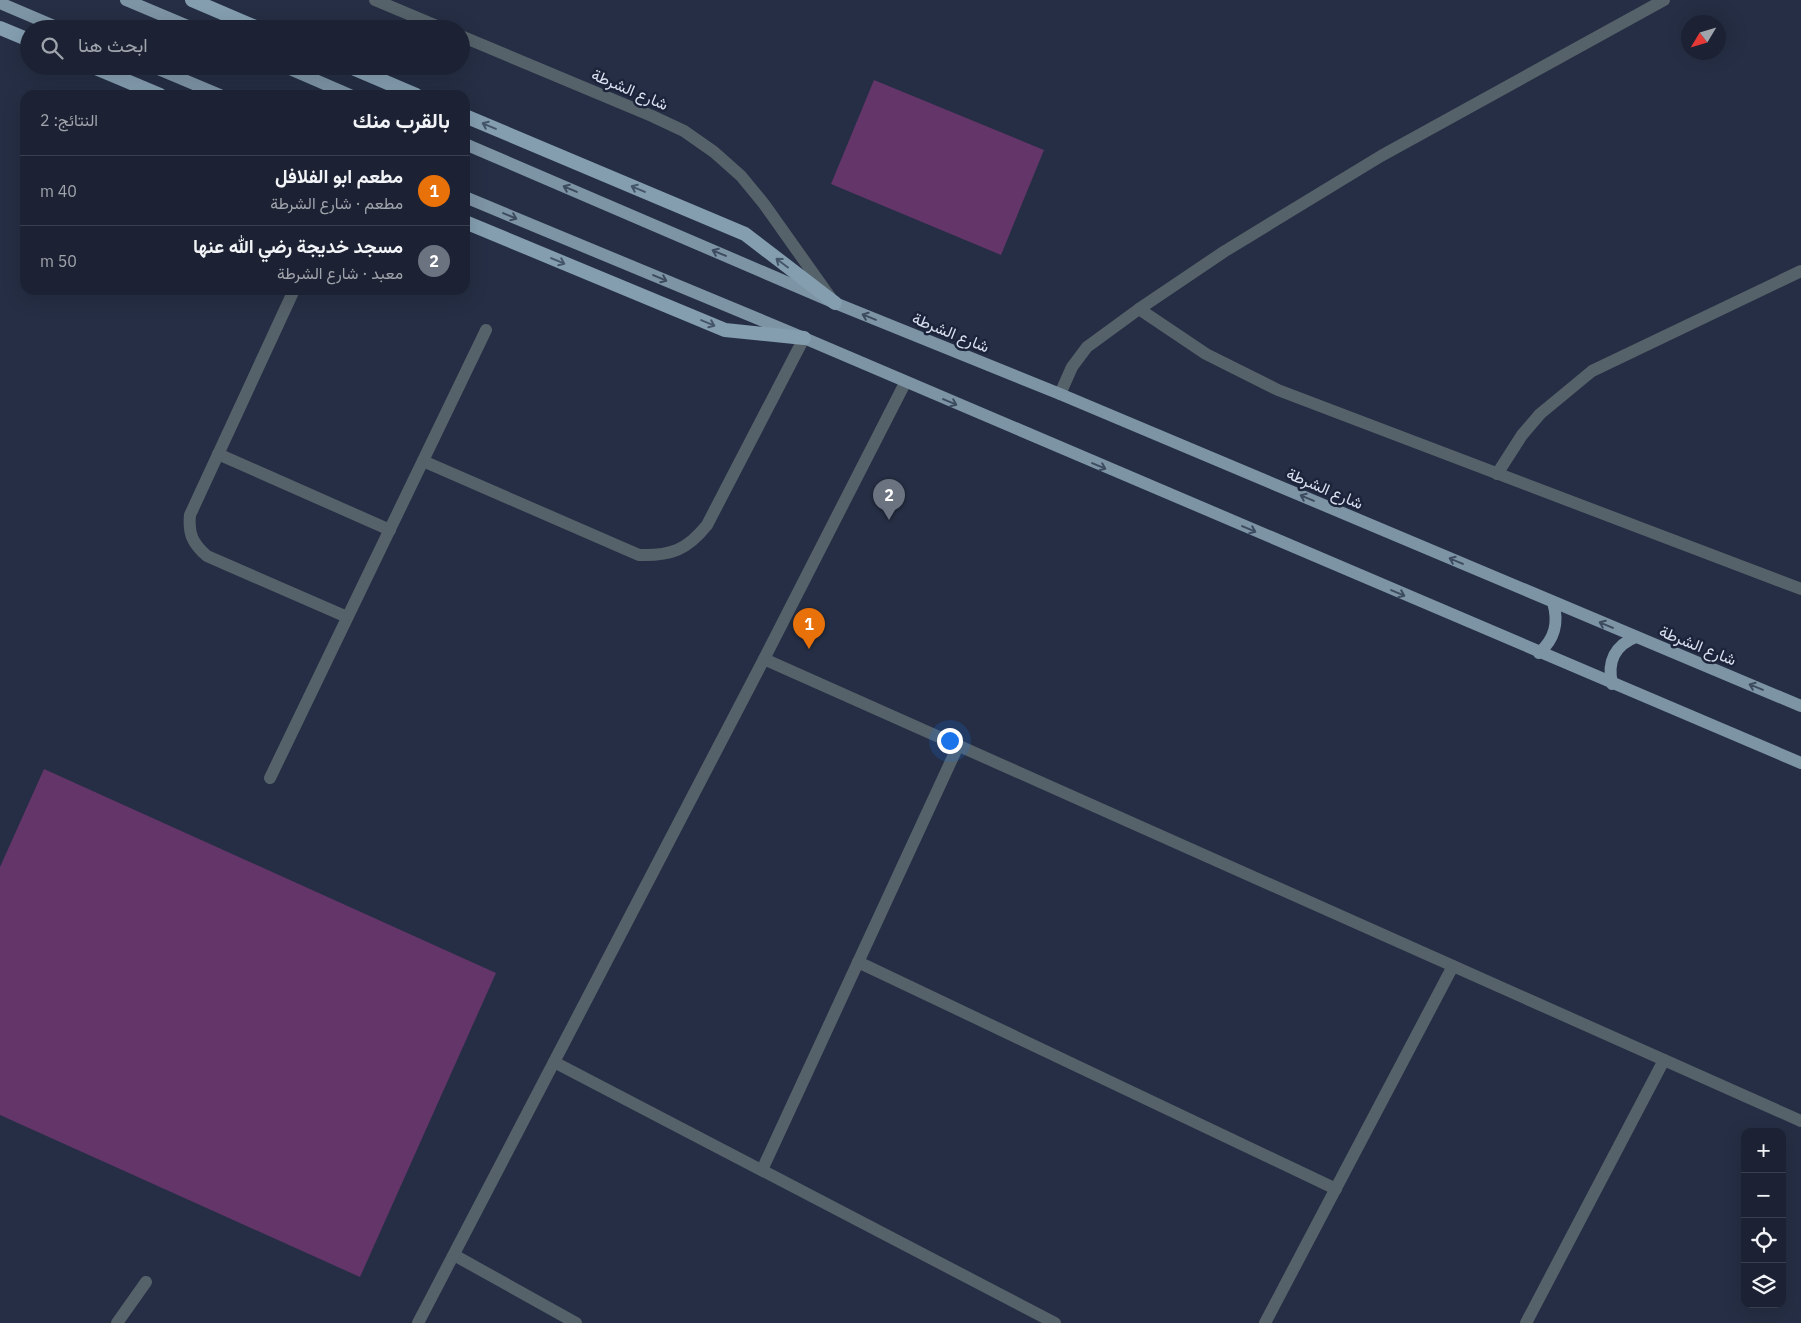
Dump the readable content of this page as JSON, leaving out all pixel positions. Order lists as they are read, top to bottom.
{
  "streets": {
    "main road": ["شارع الشرطة"]
  },
  "north": "bottom left",
  "page": {
    "search": "ابحث هنا",
    "heading": ["بالقرب منك", "النتائج: 2"],
    "list": [
      {
        "mark": "1",
        "name": "مطعم ابو الفلافل",
        "note": "مطعم · شارع الشرطة",
        "value": "40 m"
      },
      {
        "mark": "2",
        "name": "مسجد خديجة رضي الله عنها",
        "note": "معبد · شارع الشرطة",
        "value": "50 m"
      }
    ],
    "pins": ["2", "1"],
    "map_buttons": ["+", "−"]
  }
}
